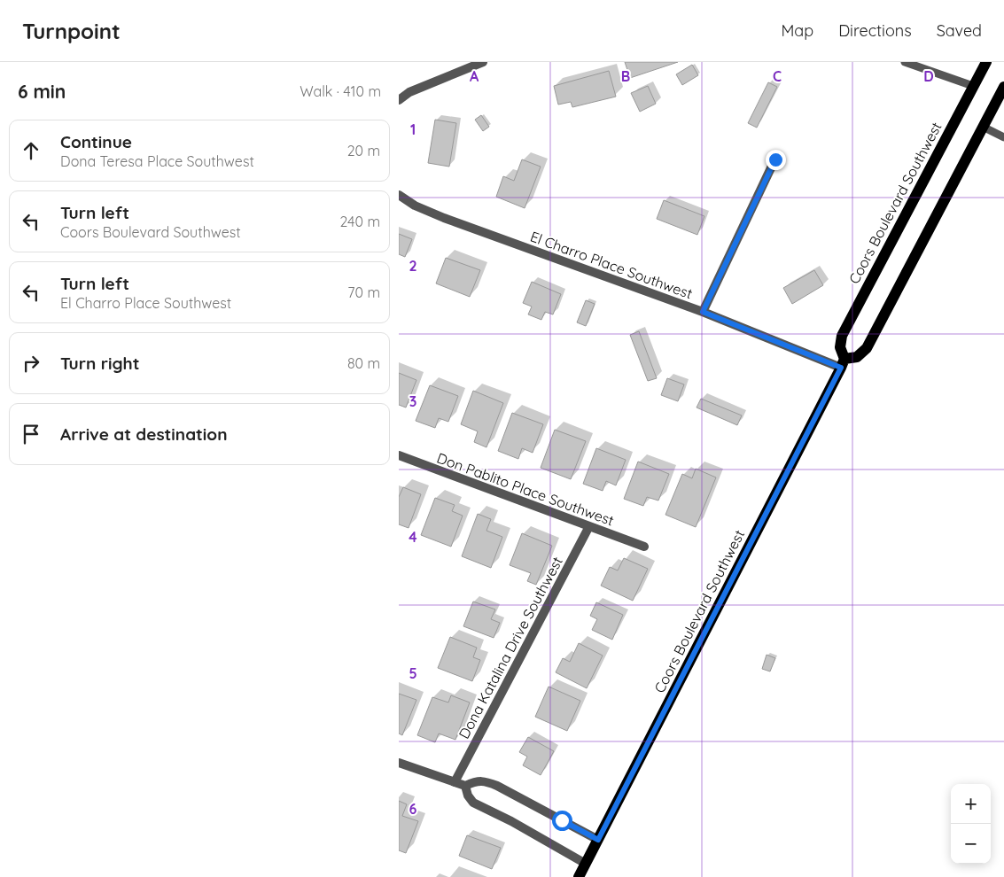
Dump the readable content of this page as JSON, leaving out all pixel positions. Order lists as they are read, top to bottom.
{
  "streets": {
    "main road": ["Coors Boulevard Southwest"],
    "street": ["El Charro Place Southwest", "Don Pablito Place Southwest", "Dona Katalina Drive Southwest"]
  },
  "crossings": [
    ["Coors Boulevard Southwest", "El Charro Place Southwest"],
    ["Don Pablito Place Southwest", "Dona Katalina Drive Southwest"]
  ],
  "page": {
    "header": "Turnpoint",
    "nav": ["Map", "Directions", "Saved"],
    "heading": ["6 min", "Walk · 410 m"],
    "list": [
      ["Continue", "Dona Teresa Place Southwest", "20 m"],
      ["Turn left", "Coors Boulevard Southwest", "240 m"],
      ["Turn left", "El Charro Place Southwest", "70 m"],
      ["Turn right", "80 m"],
      "Arrive at destination"
    ],
    "map_buttons": ["+", "−"]
  },
  "grid": {
    "columns": [
      "A",
      "B",
      "C",
      "D"
    ],
    "rows": [
      "1",
      "2",
      "3",
      "4",
      "5",
      "6"
    ]
  }
}
